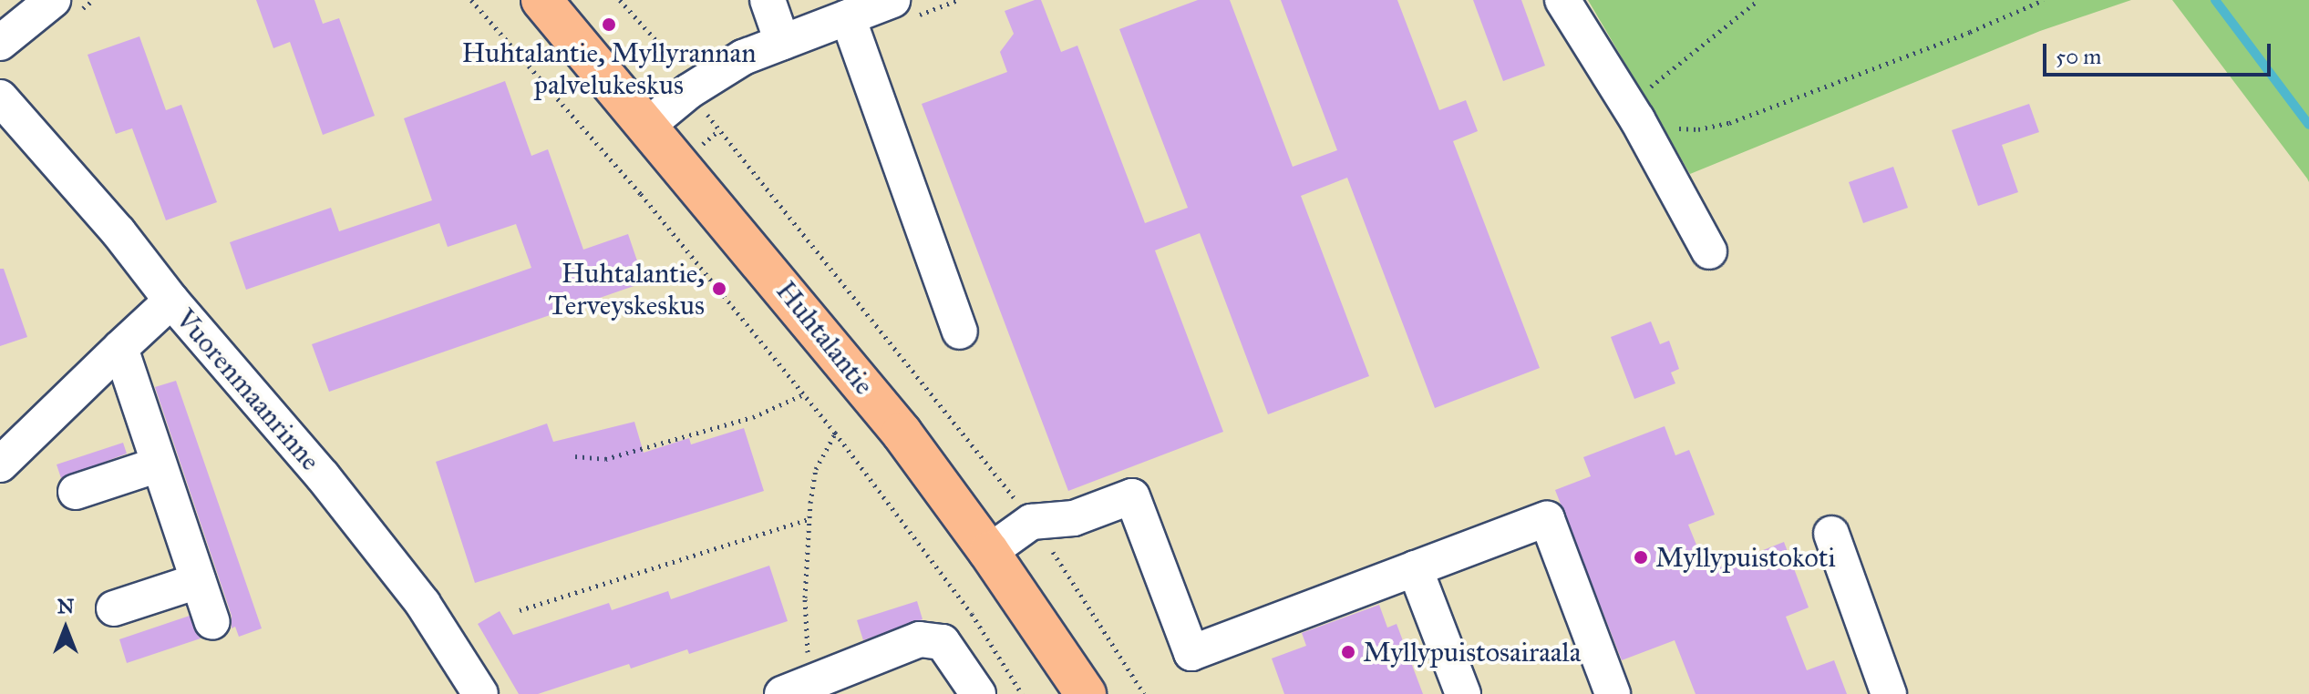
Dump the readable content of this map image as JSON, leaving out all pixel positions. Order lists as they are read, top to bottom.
{
  "streets": {
    "main road": ["Huhtalantie"],
    "street": ["Vuorenmaanrinne"]
  },
  "places": [
    "Huhtalantie, Myllyrannan palvelukeskus",
    "Huhtalantie, Terveyskeskus",
    "Myllypuistokoti",
    "Myllypuistosairaala"
  ],
  "scale_bar": "50 m",
  "north": "top"
}
